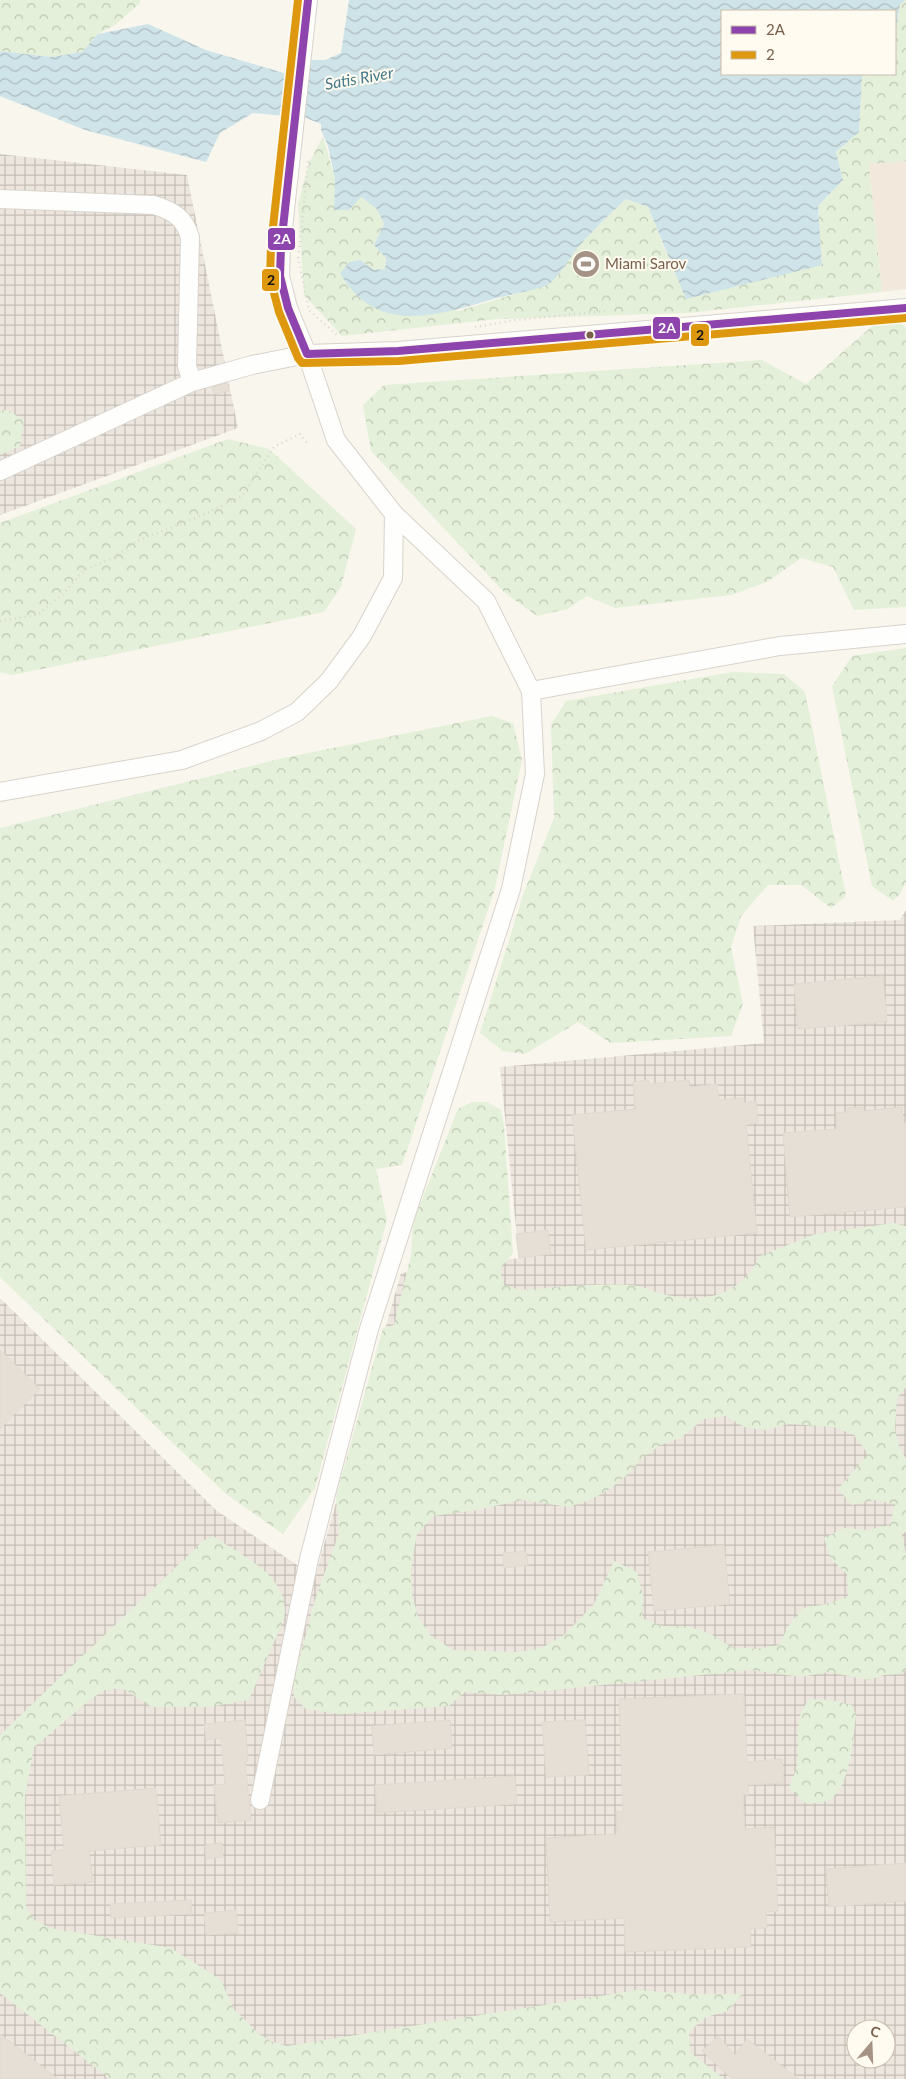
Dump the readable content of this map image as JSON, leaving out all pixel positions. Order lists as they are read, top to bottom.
{
  "water": ["Satis River"],
  "places": {
    "sports": ["Miami Sarov"]
  },
  "lines": ["transit line 2А", "transit line 2"],
  "legend": ["2А", "2"],
  "north": "top"
}
